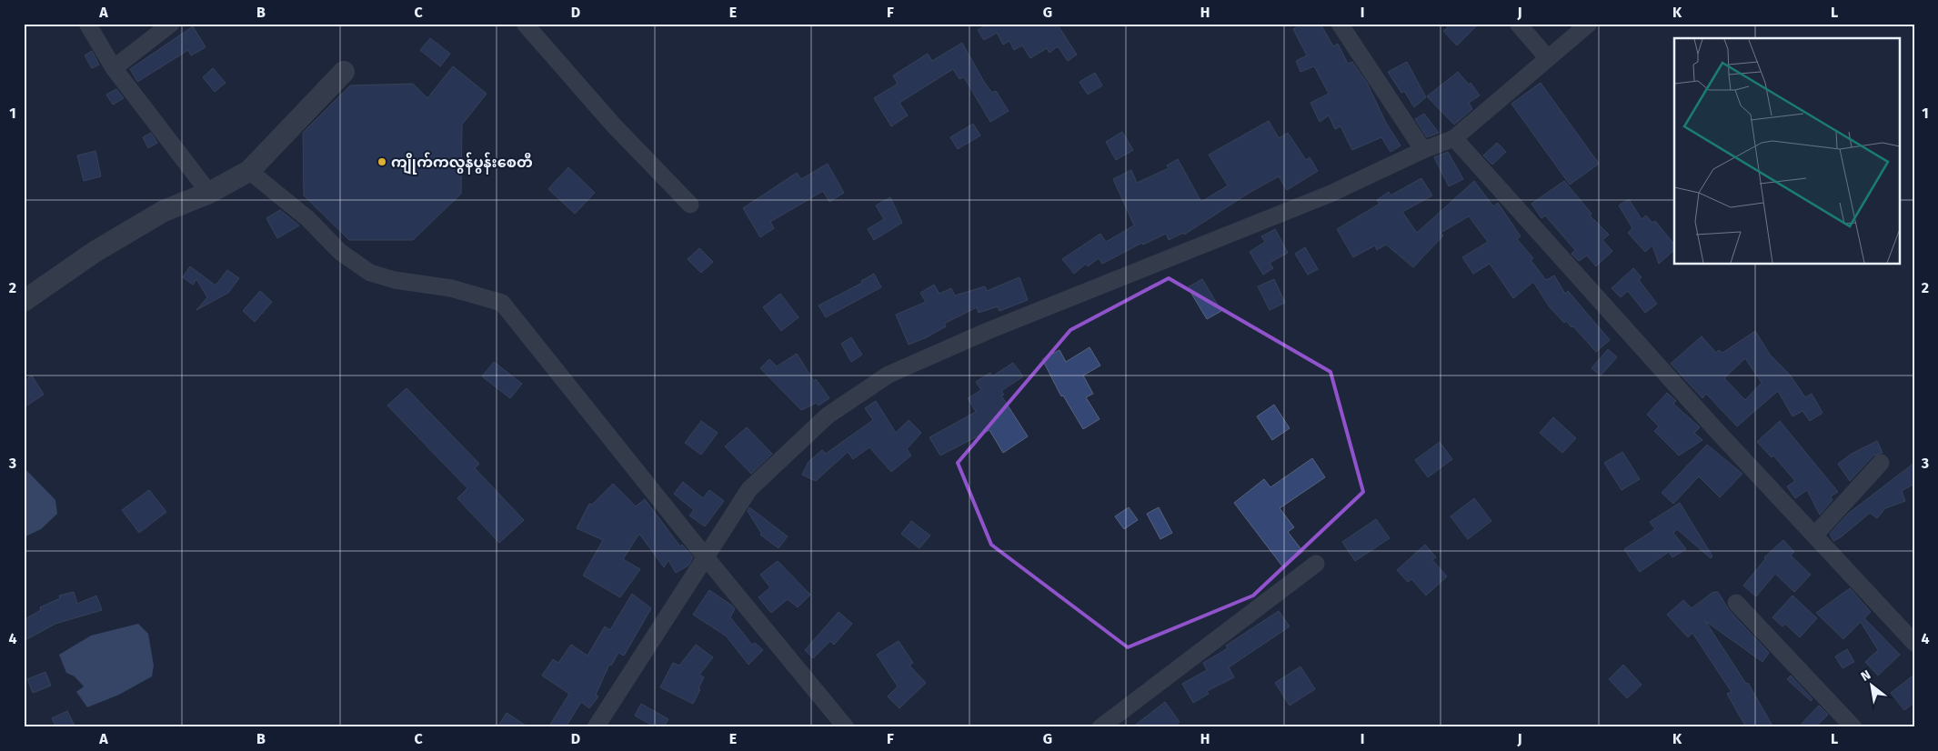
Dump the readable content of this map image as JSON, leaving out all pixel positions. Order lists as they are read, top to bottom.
{
  "places": ["ကျိုက်ကလွန်ပွန်းစေတီ"],
  "north": "top left",
  "grid": {
    "columns": [
      "A",
      "B",
      "C",
      "D",
      "E",
      "F",
      "G",
      "H",
      "I",
      "J",
      "K",
      "L"
    ],
    "rows": [
      "1",
      "2",
      "3",
      "4"
    ]
  }
}
